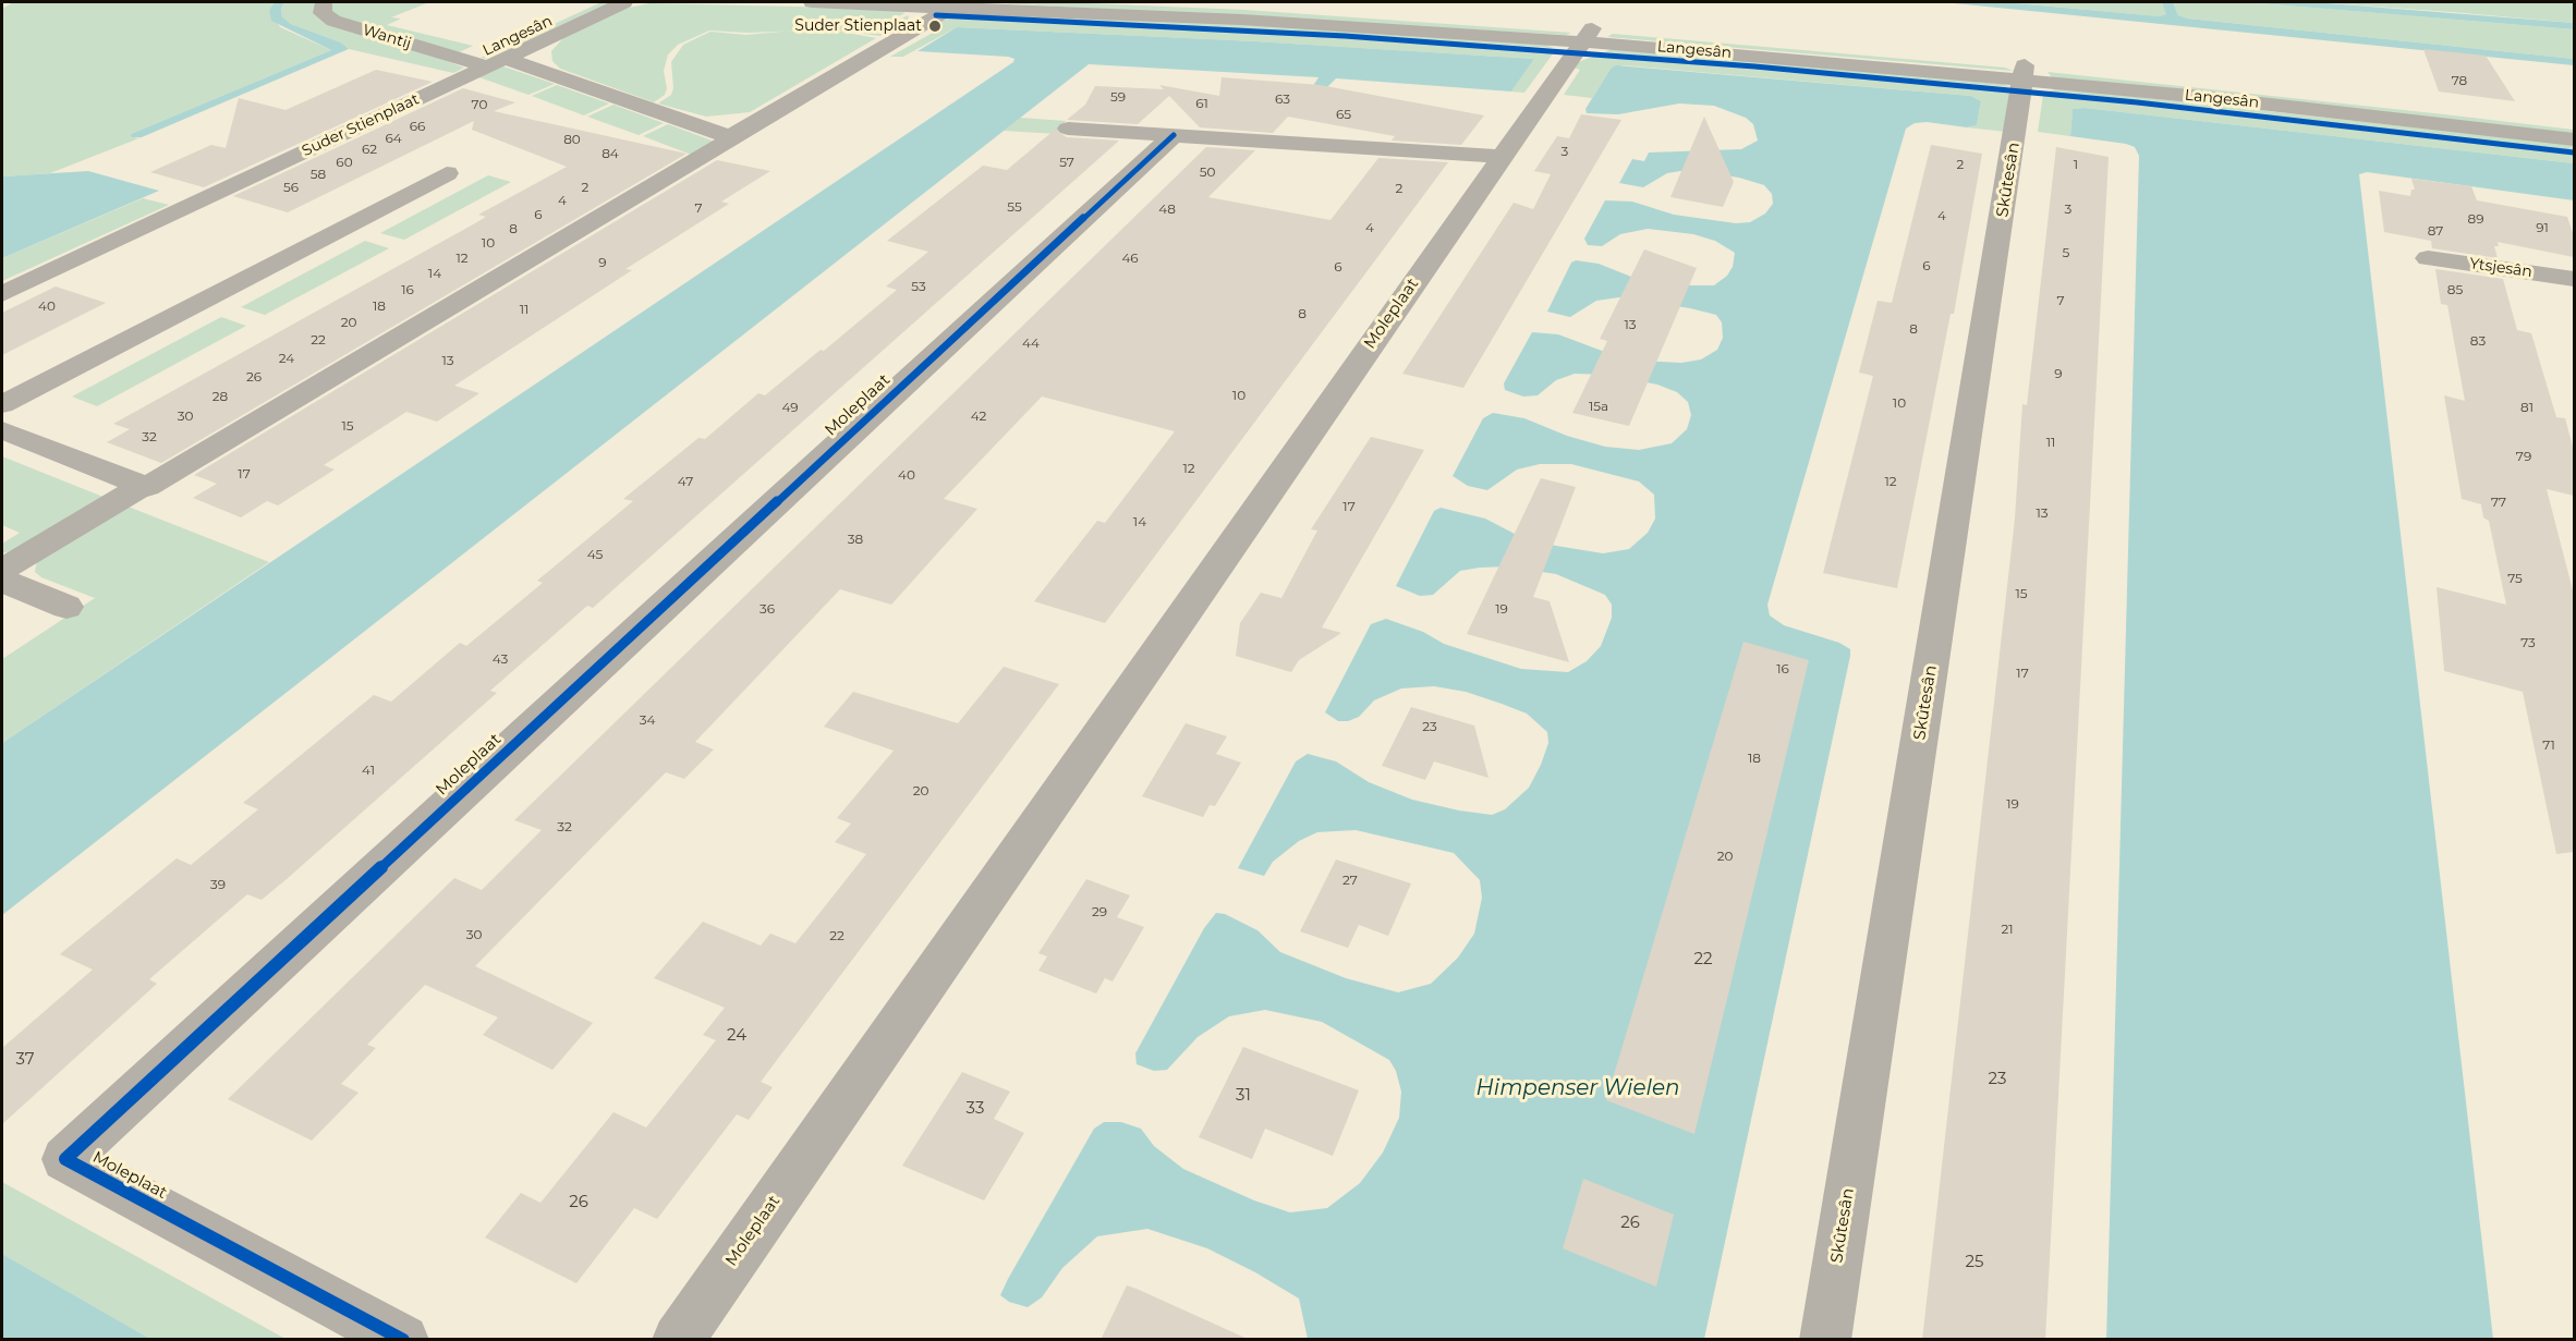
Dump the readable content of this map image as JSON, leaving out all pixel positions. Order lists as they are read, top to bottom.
{
  "streets": {
    "street": [
      "Langesân",
      "Wantij",
      "Suder Stienplaat",
      "Skûtesân",
      "Ytsjesân",
      "Moleplaat"
    ]
  },
  "crossings": [
    ["Langesân", "Wantij"],
    ["Langesân", "Suder Stienplaat"],
    ["Langesân", "Skûtesân"],
    ["Langesân", "Moleplaat"]
  ],
  "water": ["Himpenser Wielen"],
  "places": ["Suder Stienplaat"],
  "house_numbers": [
    "78",
    "59",
    "63",
    "61",
    "70",
    "65",
    "66",
    "64",
    "80",
    "62",
    "3",
    "84",
    "60",
    "57",
    "2",
    "1",
    "50",
    "58",
    "56",
    "2",
    "2",
    "4",
    "55",
    "7",
    "48",
    "3",
    "6",
    "4",
    "89",
    "4",
    "91",
    "8",
    "87",
    "10",
    "5",
    "12",
    "46",
    "9",
    "6",
    "6",
    "14",
    "53",
    "16",
    "85",
    "7",
    "40",
    "18",
    "11",
    "8",
    "20",
    "13",
    "8",
    "22",
    "83",
    "44",
    "24",
    "13",
    "9",
    "26",
    "10",
    "28",
    "10",
    "15a",
    "49",
    "81",
    "30",
    "42",
    "15",
    "32",
    "11",
    "79",
    "12",
    "17",
    "40",
    "47",
    "12",
    "77",
    "17",
    "13",
    "14",
    "38",
    "45",
    "75",
    "15",
    "36",
    "19",
    "73",
    "43",
    "16",
    "17",
    "34",
    "23",
    "71",
    "18",
    "41",
    "20",
    "19",
    "32",
    "20",
    "27",
    "39",
    "29",
    "21",
    "30",
    "22",
    "22",
    "24",
    "37",
    "23",
    "31",
    "33",
    "26",
    "26",
    "25"
  ]
}
